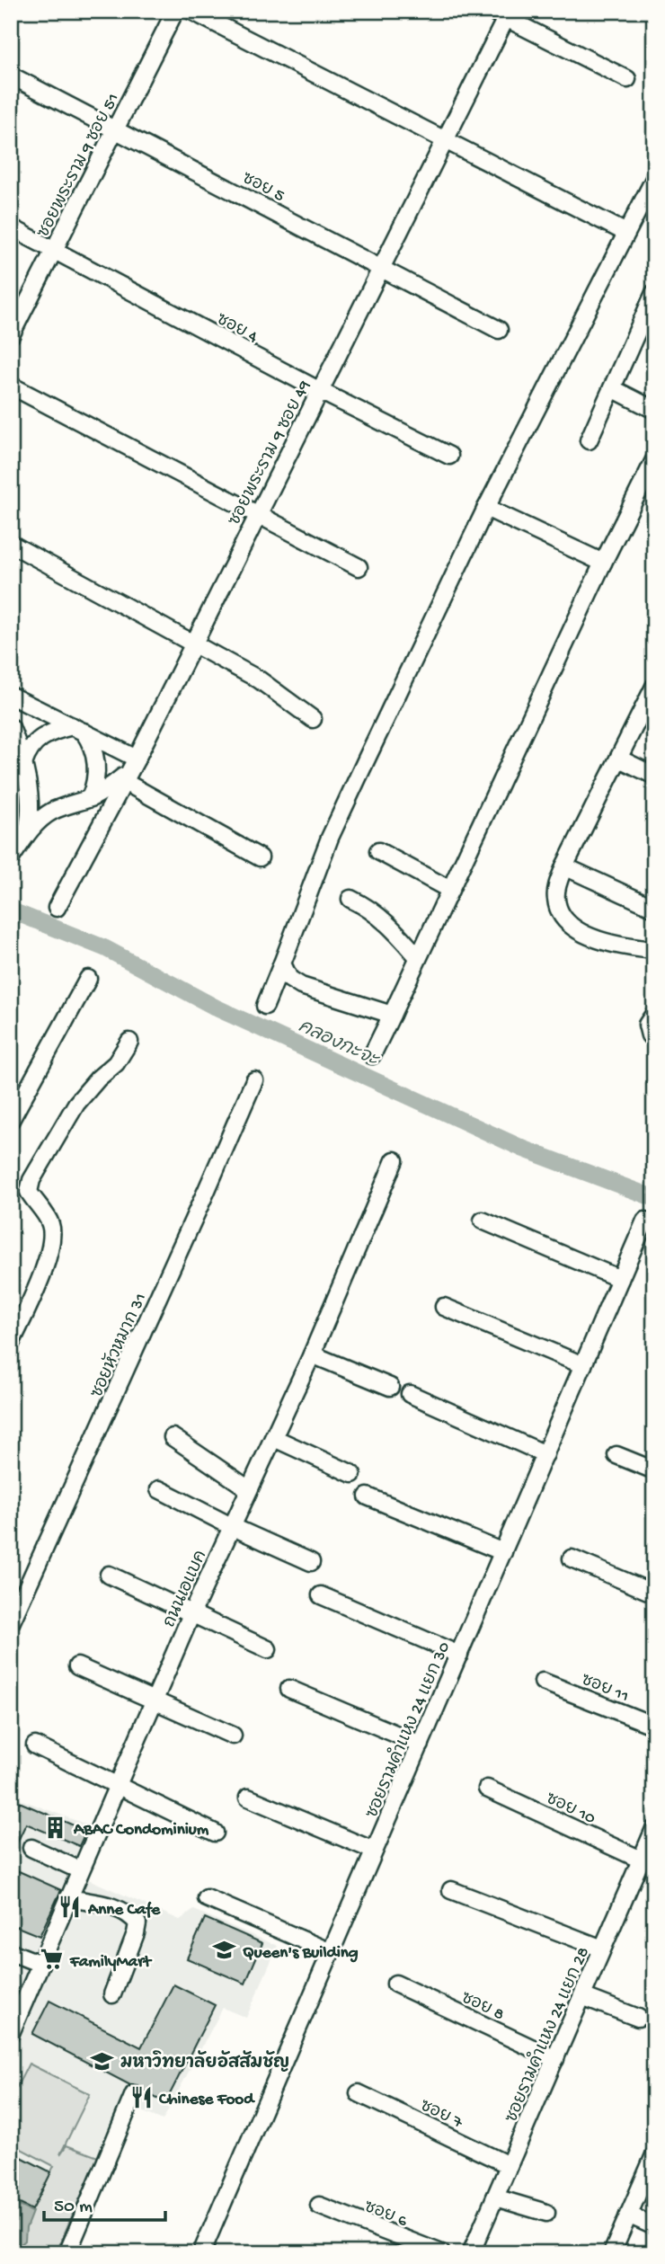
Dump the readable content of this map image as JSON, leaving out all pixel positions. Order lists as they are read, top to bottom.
{
  "streets": {
    "street": [
      "ซอยพระราม 9 ซอย 51",
      "ซอย 5",
      "ซอย 4",
      "ซอยพระราม 9 ซอย 49",
      "ซอยหัวหมาก 31",
      "ถนนเอแบค",
      "ซอย 11",
      "ซอยรามคำแหง 24 แยก 30",
      "ซอย 10",
      "ซอย 8",
      "ซอยรามคำแหง 24 แยก 28",
      "ซอย 7",
      "ซอย 6"
    ]
  },
  "crossings": [
    ["ซอยพระราม 9 ซอย 51", "ซอย 5"],
    ["ซอยพระราม 9 ซอย 51", "ซอย 4"],
    ["ซอย 5", "ซอยพระราม 9 ซอย 49"],
    ["ซอย 4", "ซอยพระราม 9 ซอย 49"],
    ["ซอย 10", "ซอยรามคำแหง 24 แยก 28"],
    ["ซอย 8", "ซอยรามคำแหง 24 แยก 28"],
    ["ซอยรามคำแหง 24 แยก 28", "ซอย 7"]
  ],
  "water": ["คลองกะจะ"],
  "places": {
    "building": ["ABAC Condominium"],
    "restaurant": ["Anne Cafe", "Chinese Food"],
    "school or university": ["Queen's Building", "มหาวิทยาลัยอัสสัมชัญ"],
    "supermarket": ["FamilyMart"]
  },
  "scale_bar": "50 m"
}
